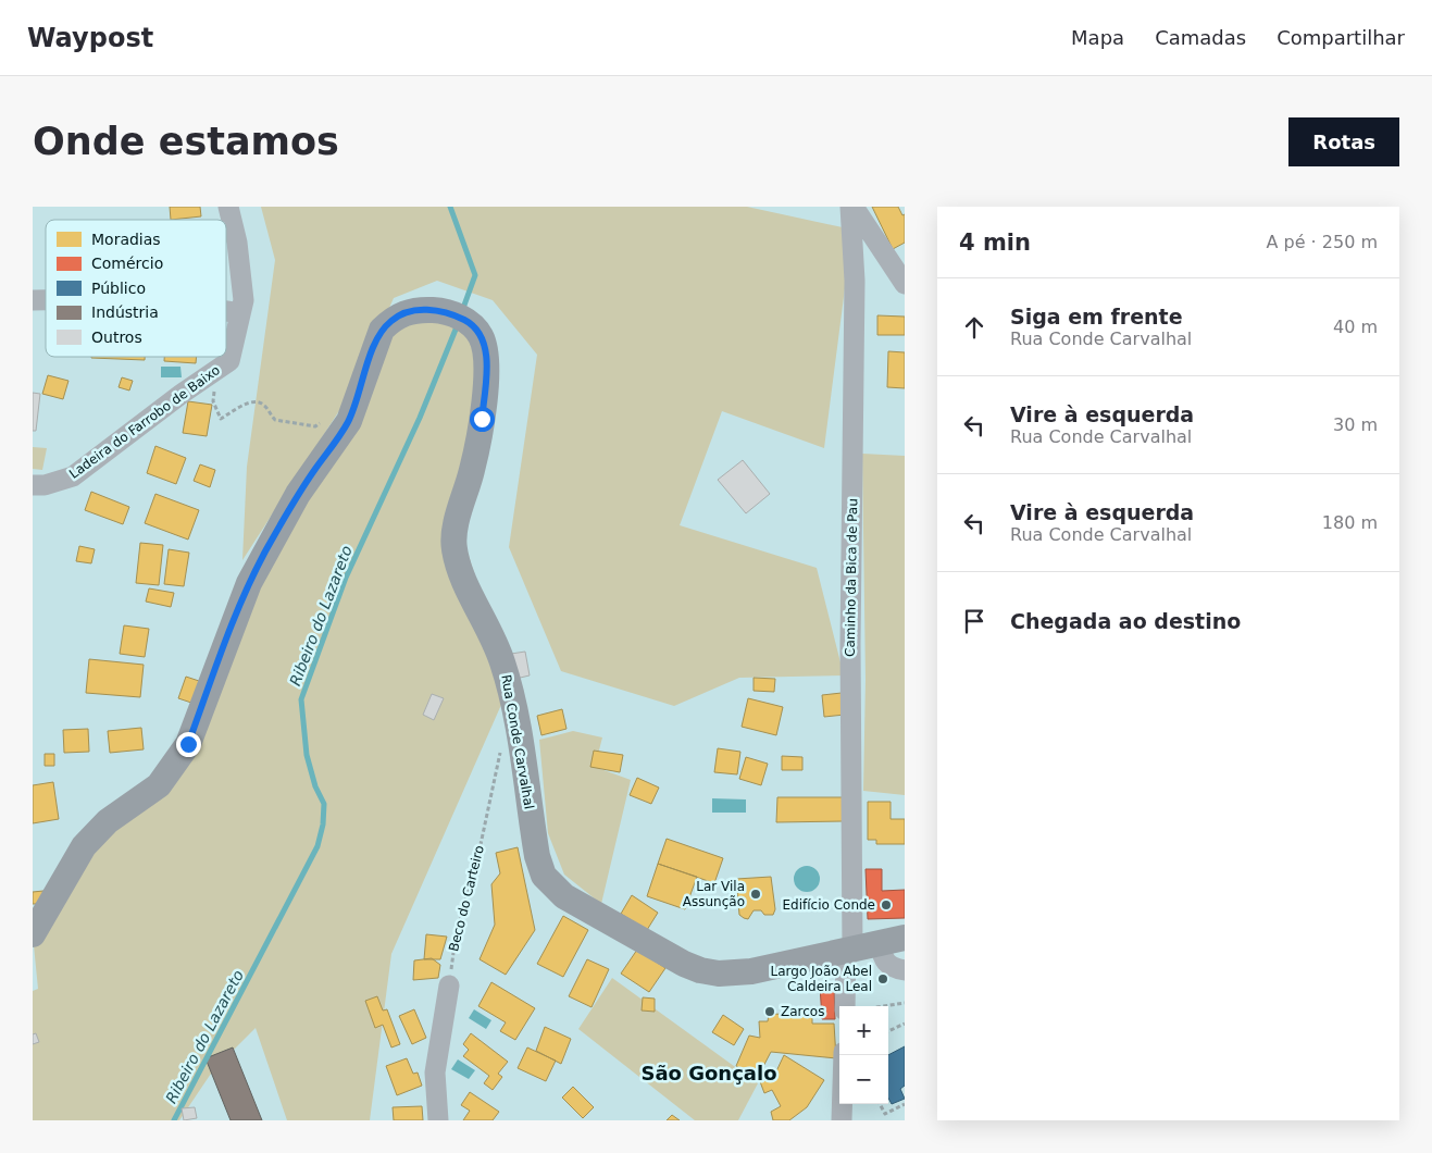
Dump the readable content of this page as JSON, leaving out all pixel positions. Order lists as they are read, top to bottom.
{
  "streets": {
    "main road": ["Rua Conde Carvalhal"],
    "street": ["Ladeira do Farrobo de Baixo", "Caminho da Bica de Pau"],
    "path": ["Beco do Carteiro"]
  },
  "crossings": [
    ["Caminho da Bica de Pau", "Rua Conde Carvalhal"]
  ],
  "districts": ["São Gonçalo"],
  "water": ["Ribeiro do Lazareto"],
  "places": [
    "Lar Vila Assunção",
    "Edifício Conde",
    "Largo João Abel Caldeira Leal",
    "Zarcos"
  ],
  "legend": [
    "Moradias",
    "Comércio",
    "Público",
    "Indústria",
    "Outros"
  ],
  "page": {
    "header": "Waypost",
    "nav": ["Mapa", "Camadas", "Compartilhar"],
    "buttons": "Rotas",
    "title": "Onde estamos",
    "heading": ["4 min", "A pé · 250 m"],
    "list": [
      ["Siga em frente", "Rua Conde Carvalhal", "40 m"],
      ["Vire à esquerda", "Rua Conde Carvalhal", "30 m"],
      ["Vire à esquerda", "Rua Conde Carvalhal", "180 m"],
      "Chegada ao destino"
    ],
    "map_buttons": ["+", "−"]
  }
}
